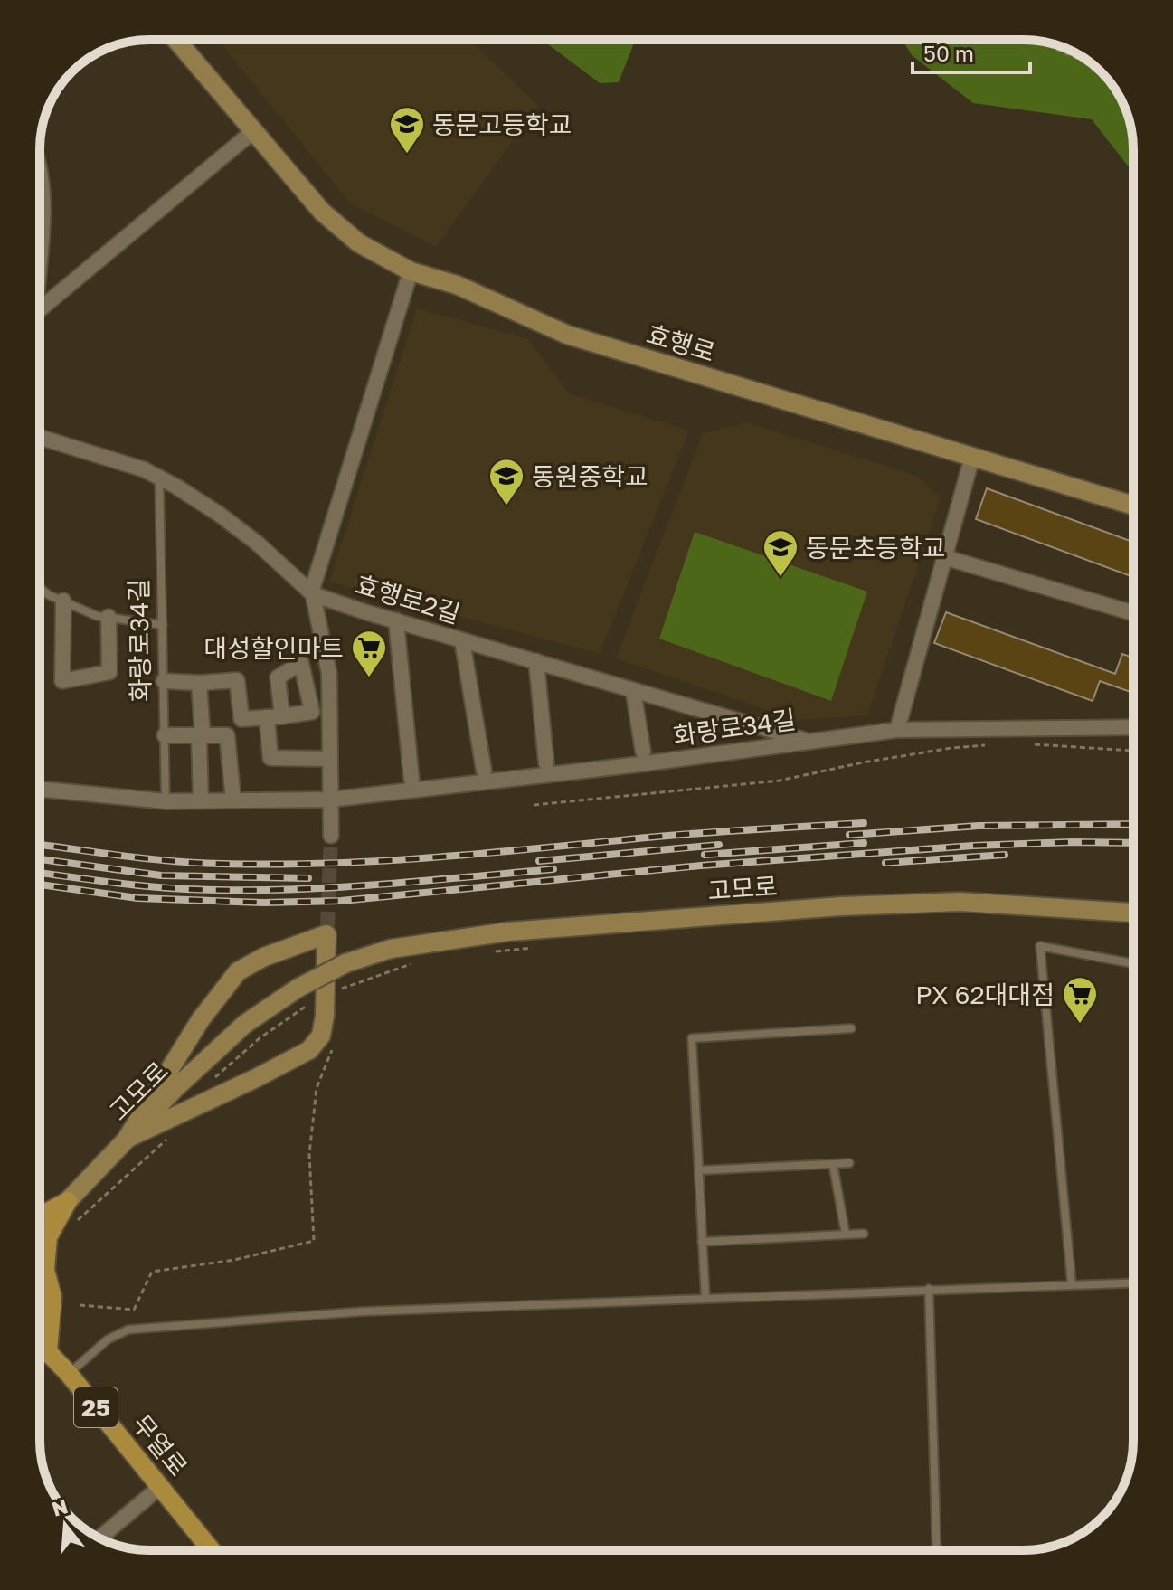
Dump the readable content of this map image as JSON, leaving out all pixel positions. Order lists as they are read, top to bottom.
{
  "streets": {
    "main road": [
      "효행로",
      "고모로",
      "25",
      "무열로"
    ],
    "street": ["효행로2길", "화랑로34길"]
  },
  "crossings": [
    ["효행로2길", "화랑로34길"]
  ],
  "places": {
    "school or university": ["동문고등학교", "동원중학교", "동문초등학교"],
    "supermarket": ["대성할인마트", "PX 62대대점"]
  },
  "scale_bar": "50 m",
  "north": "top"
}
